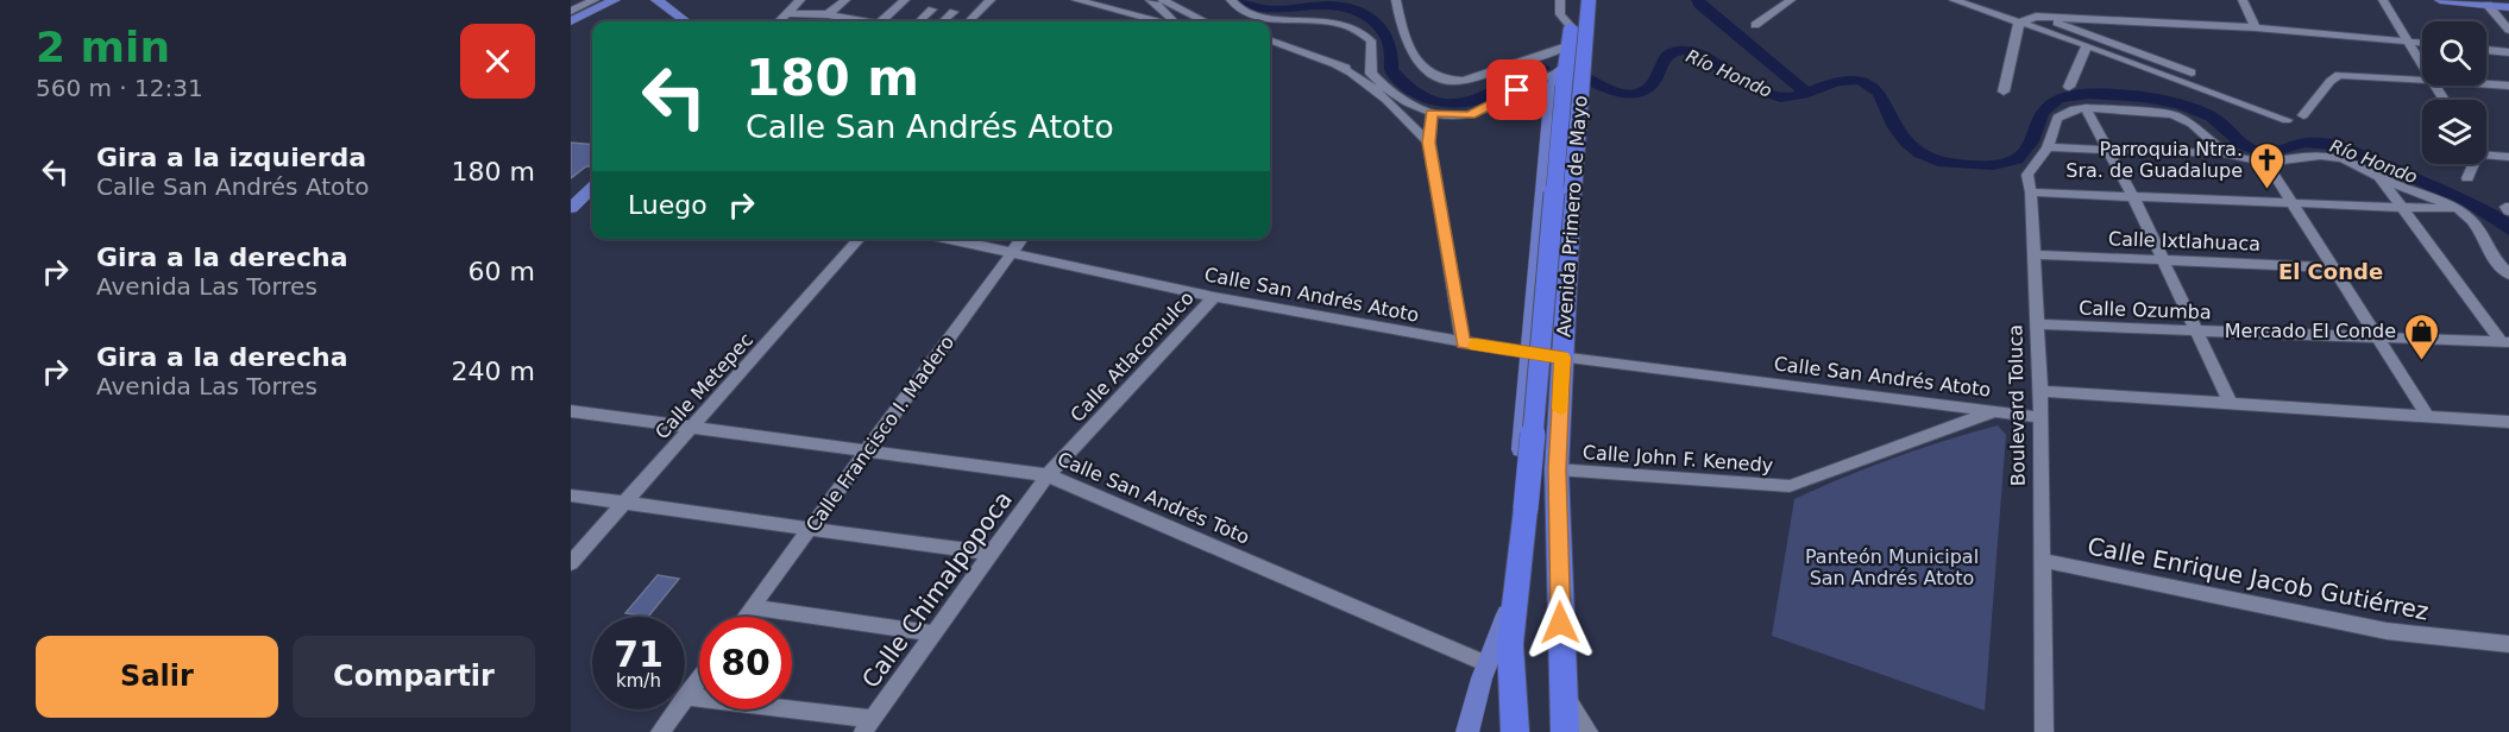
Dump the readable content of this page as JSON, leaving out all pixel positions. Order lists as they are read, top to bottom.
{
  "streets": {
    "highway": ["Avenida Primero de Mayo"],
    "street": [
      "Calle Ixtlahuaca",
      "Calle San Andrés Atoto",
      "Calle Ozumba",
      "Calle Atlacomulco",
      "Calle Metepec",
      "Boulevard Toluca",
      "Calle Francisco I. Madero",
      "Calle John F. Kenedy",
      "Calle San Andrés Toto",
      "Calle Enrique Jacob Gutiérrez",
      "Calle Chimalpopoca"
    ]
  },
  "crossings": [
    ["Avenida Primero de Mayo", "Calle San Andrés Atoto"],
    ["Avenida Primero de Mayo", "Calle John F. Kenedy"],
    ["Avenida Primero de Mayo", "Calle San Andrés Toto"],
    ["Calle Ixtlahuaca", "Boulevard Toluca"],
    ["Calle San Andrés Atoto", "Calle Atlacomulco"],
    ["Calle San Andrés Atoto", "Boulevard Toluca"],
    ["Calle San Andrés Atoto", "Calle Francisco I. Madero"],
    ["Calle San Andrés Atoto", "Calle John F. Kenedy"],
    ["Calle Ozumba", "Boulevard Toluca"],
    ["Calle Atlacomulco", "Calle San Andrés Toto"],
    ["Calle Atlacomulco", "Calle Chimalpopoca"],
    ["Calle Metepec", "Calle San Andrés Toto"],
    ["Boulevard Toluca", "Calle Enrique Jacob Gutiérrez"],
    ["Calle Francisco I. Madero", "Calle San Andrés Toto"],
    ["Calle San Andrés Toto", "Calle Chimalpopoca"]
  ],
  "districts": ["El Conde"],
  "water": ["Río Hondo"],
  "parks": ["Panteón Municipal San Andrés Atoto"],
  "places": {
    "church": ["Parroquia Ntra. Sra. de Guadalupe"],
    "shop": ["Mercado El Conde"]
  },
  "page": {
    "heading": ["2 min", "560 m · 12:31"],
    "turn": ["180 m", "Calle San Andrés Atoto"],
    "list": [
      {
        "name": "Gira a la izquierda",
        "note": "Calle San Andrés Atoto",
        "value": "180 m"
      },
      {
        "name": "Gira a la derecha",
        "note": "Avenida Las Torres",
        "value": "60 m"
      },
      {
        "name": "Gira a la derecha",
        "note": "Avenida Las Torres",
        "value": "240 m"
      }
    ],
    "then": "Luego",
    "speed": "71 km/h",
    "limit": "80",
    "buttons": ["Salir", "Compartir"]
  }
}
